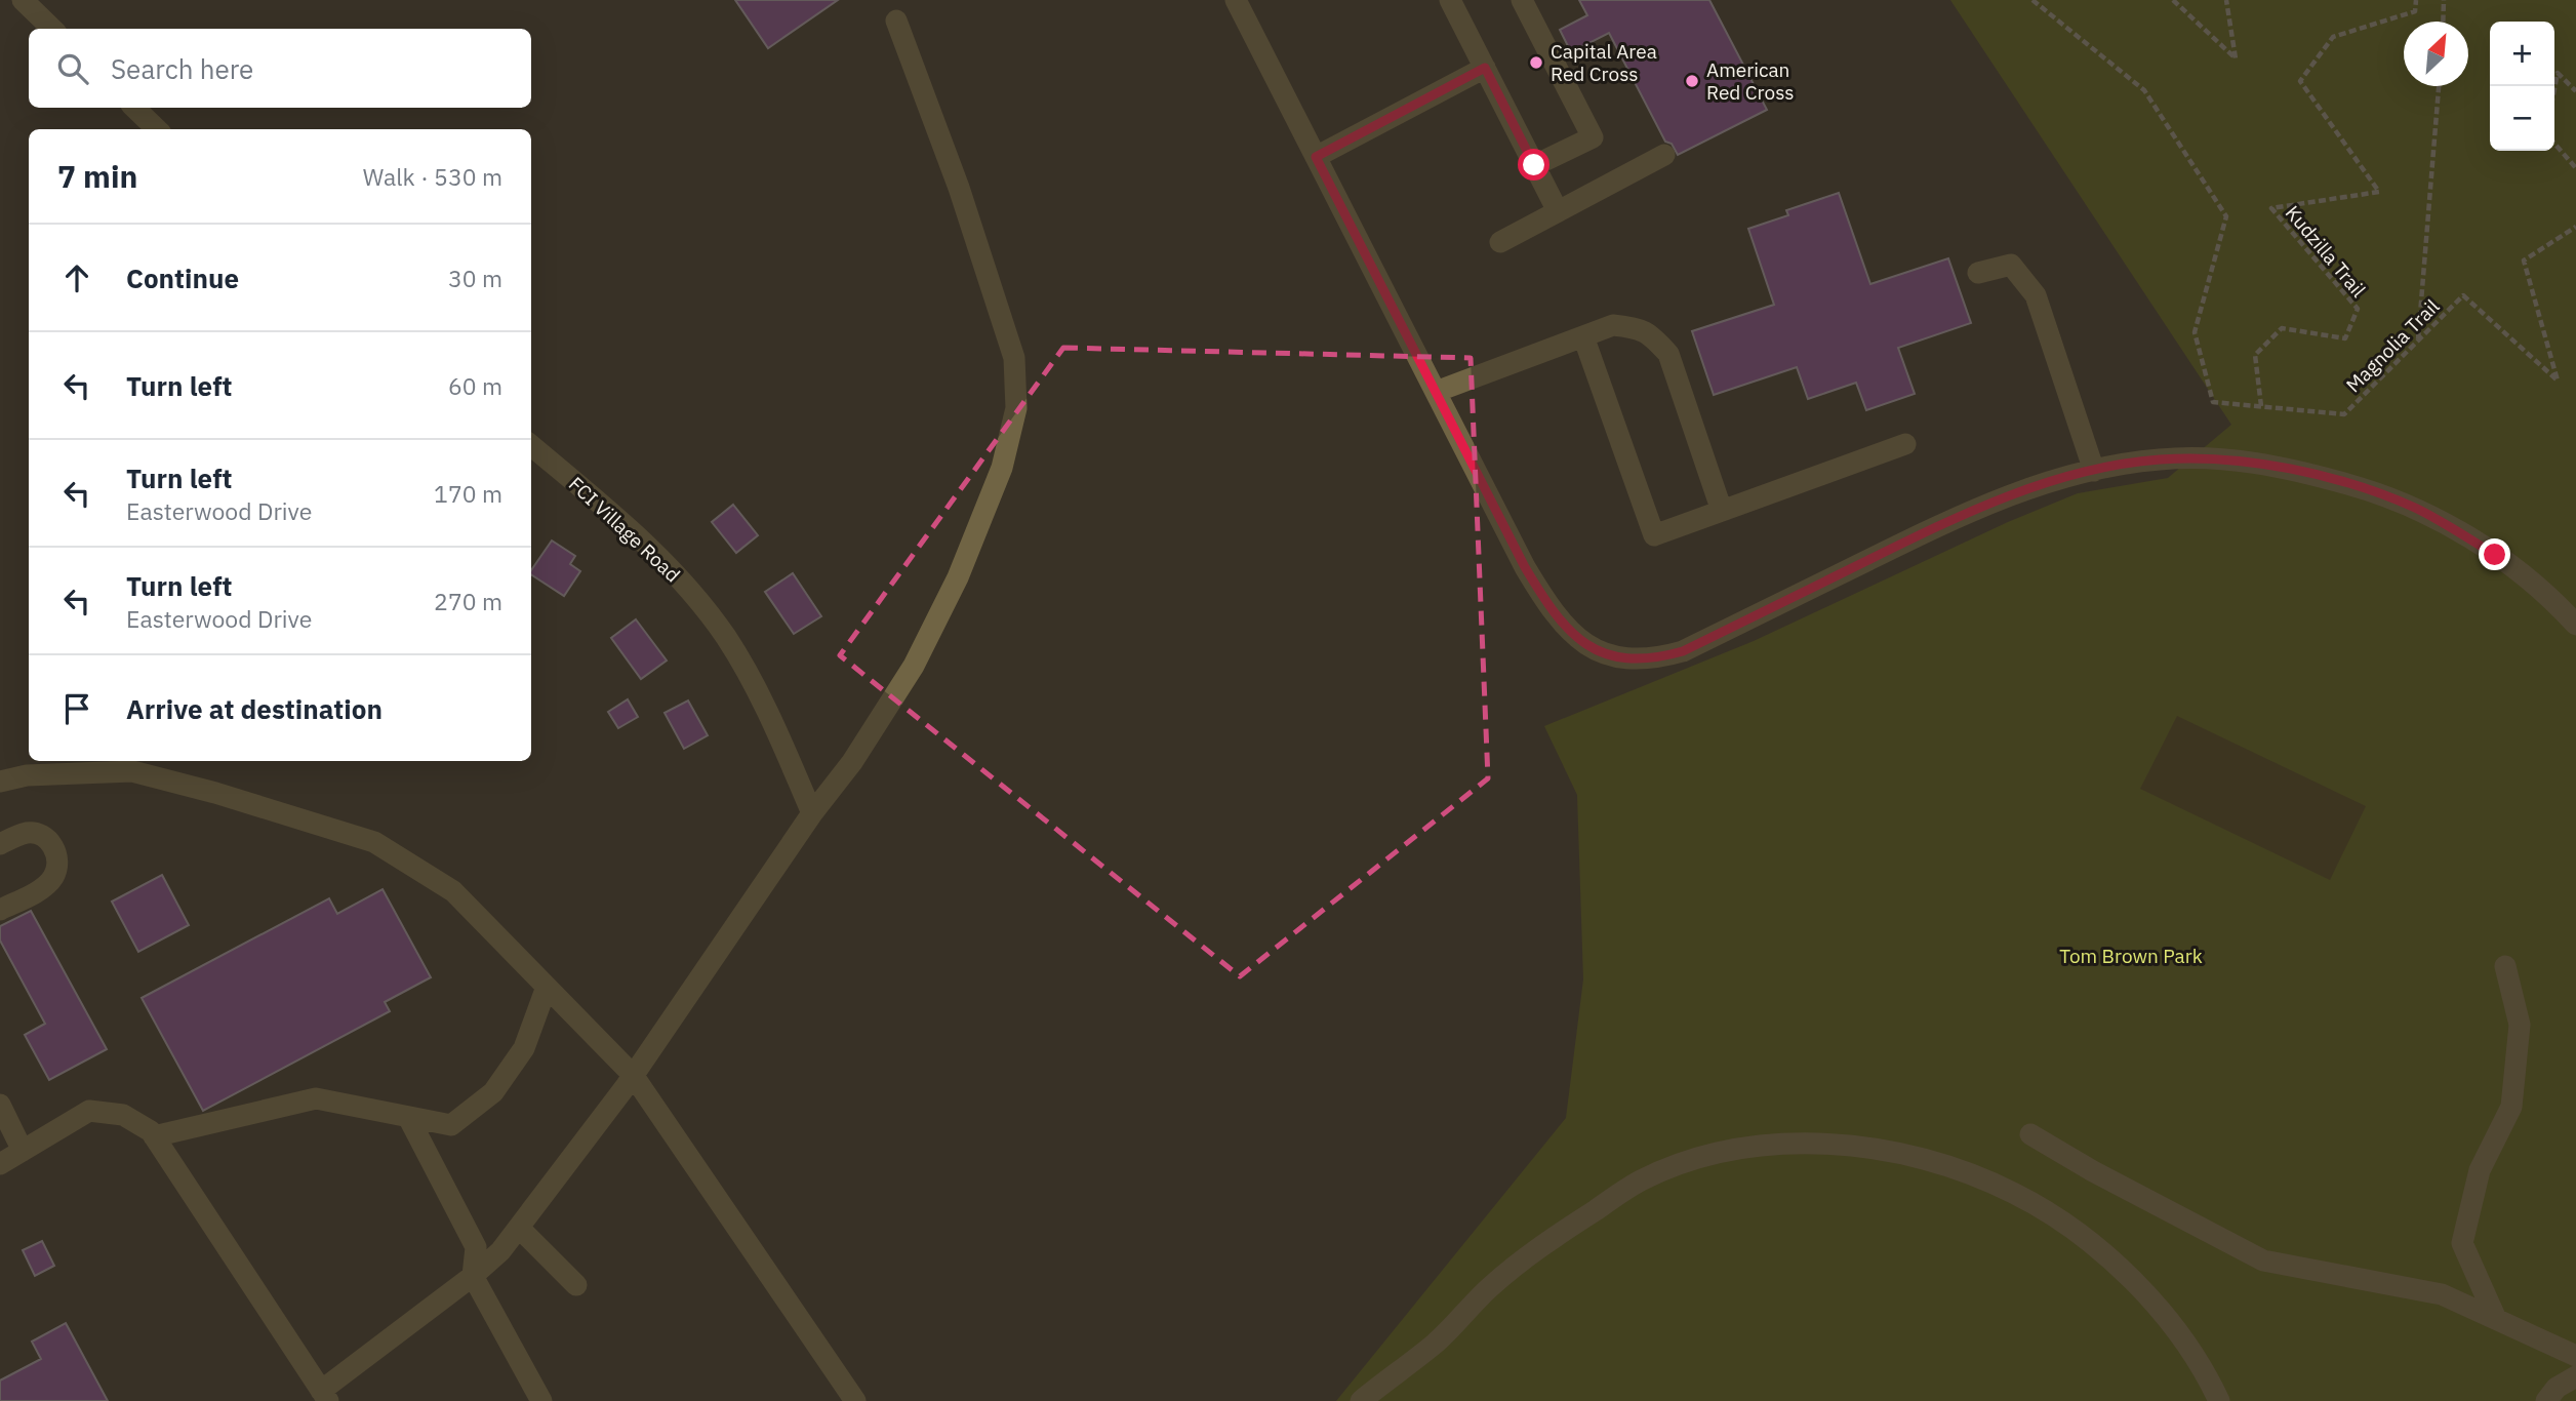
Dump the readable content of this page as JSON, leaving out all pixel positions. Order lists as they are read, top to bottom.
{
  "streets": {
    "street": ["FCI Village Road"],
    "path": ["Kudzilla Trail", "Magnolia Trail"]
  },
  "crossings": [
    ["Kudzilla Trail", "Magnolia Trail"]
  ],
  "parks": ["Tom Brown Park"],
  "places": ["Capital Area Red Cross", "American Red Cross"],
  "north": "top right",
  "page": {
    "map_buttons": ["+", "−"],
    "search": "Search here",
    "heading": ["7 min", "Walk · 530 m"],
    "list": [
      ["Continue", "30 m"],
      ["Turn left", "60 m"],
      ["Turn left", "Easterwood Drive", "170 m"],
      ["Turn left", "Easterwood Drive", "270 m"],
      "Arrive at destination"
    ]
  }
}
